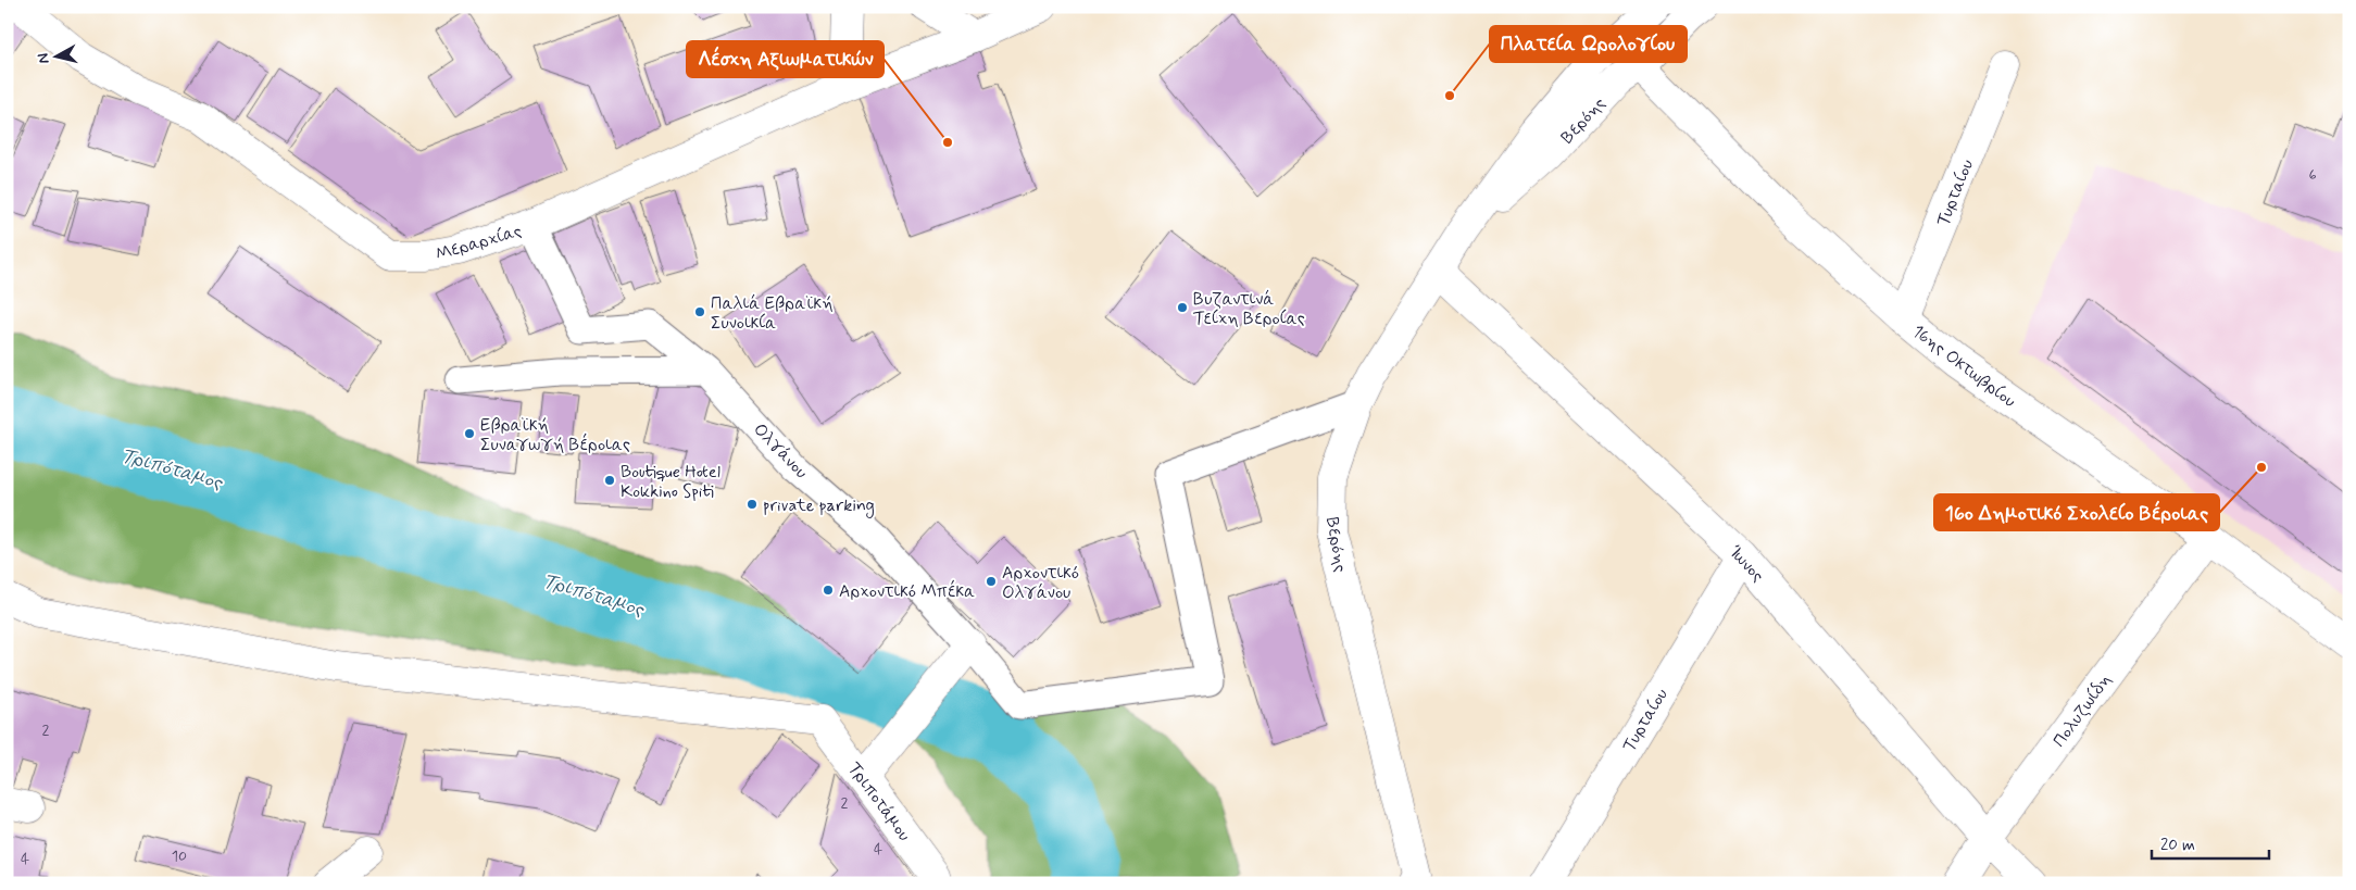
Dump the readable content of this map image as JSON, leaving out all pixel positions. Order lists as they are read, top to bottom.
{
  "streets": {
    "street": [
      "Βερόης",
      "Τυρταίου",
      "Μεραρχίας",
      "16ης Οκτωβρίου",
      "Ολγάνου",
      "Ίωνος",
      "Πολυζωίδη",
      "Τριποτάμου"
    ]
  },
  "crossings": [
    ["Βερόης", "16ης Οκτωβρίου"],
    ["Βερόης", "Ολγάνου"],
    ["Βερόης", "Ίωνος"],
    ["Τυρταίου", "16ης Οκτωβρίου"],
    ["Τυρταίου", "Ίωνος"],
    ["Μεραρχίας", "Ολγάνου"],
    ["16ης Οκτωβρίου", "Πολυζωίδη"],
    ["Ίωνος", "Πολυζωίδη"]
  ],
  "water": ["Τριπόταμος"],
  "places": [
    "Πλατεία Ωρολογίου",
    "Λέσχη Αξιωματικών",
    "Βυζαντινά Τείχη Βεροίας",
    "Παλιά Εβραϊκή Συνοικία",
    "Εβραϊκή Συναγωγή Βέροιας",
    "16ο Δημοτικό Σχολείο Βέροιας",
    "Boutique Hotel Kokkino Spiti",
    "private parking",
    "Αρχοντικό Ολγάνου",
    "Αρχοντικό Μπέκα"
  ],
  "house_numbers": [
    "6",
    "2",
    "2",
    "4",
    "10",
    "4"
  ],
  "scale_bar": "20 m",
  "north": "left"
}
